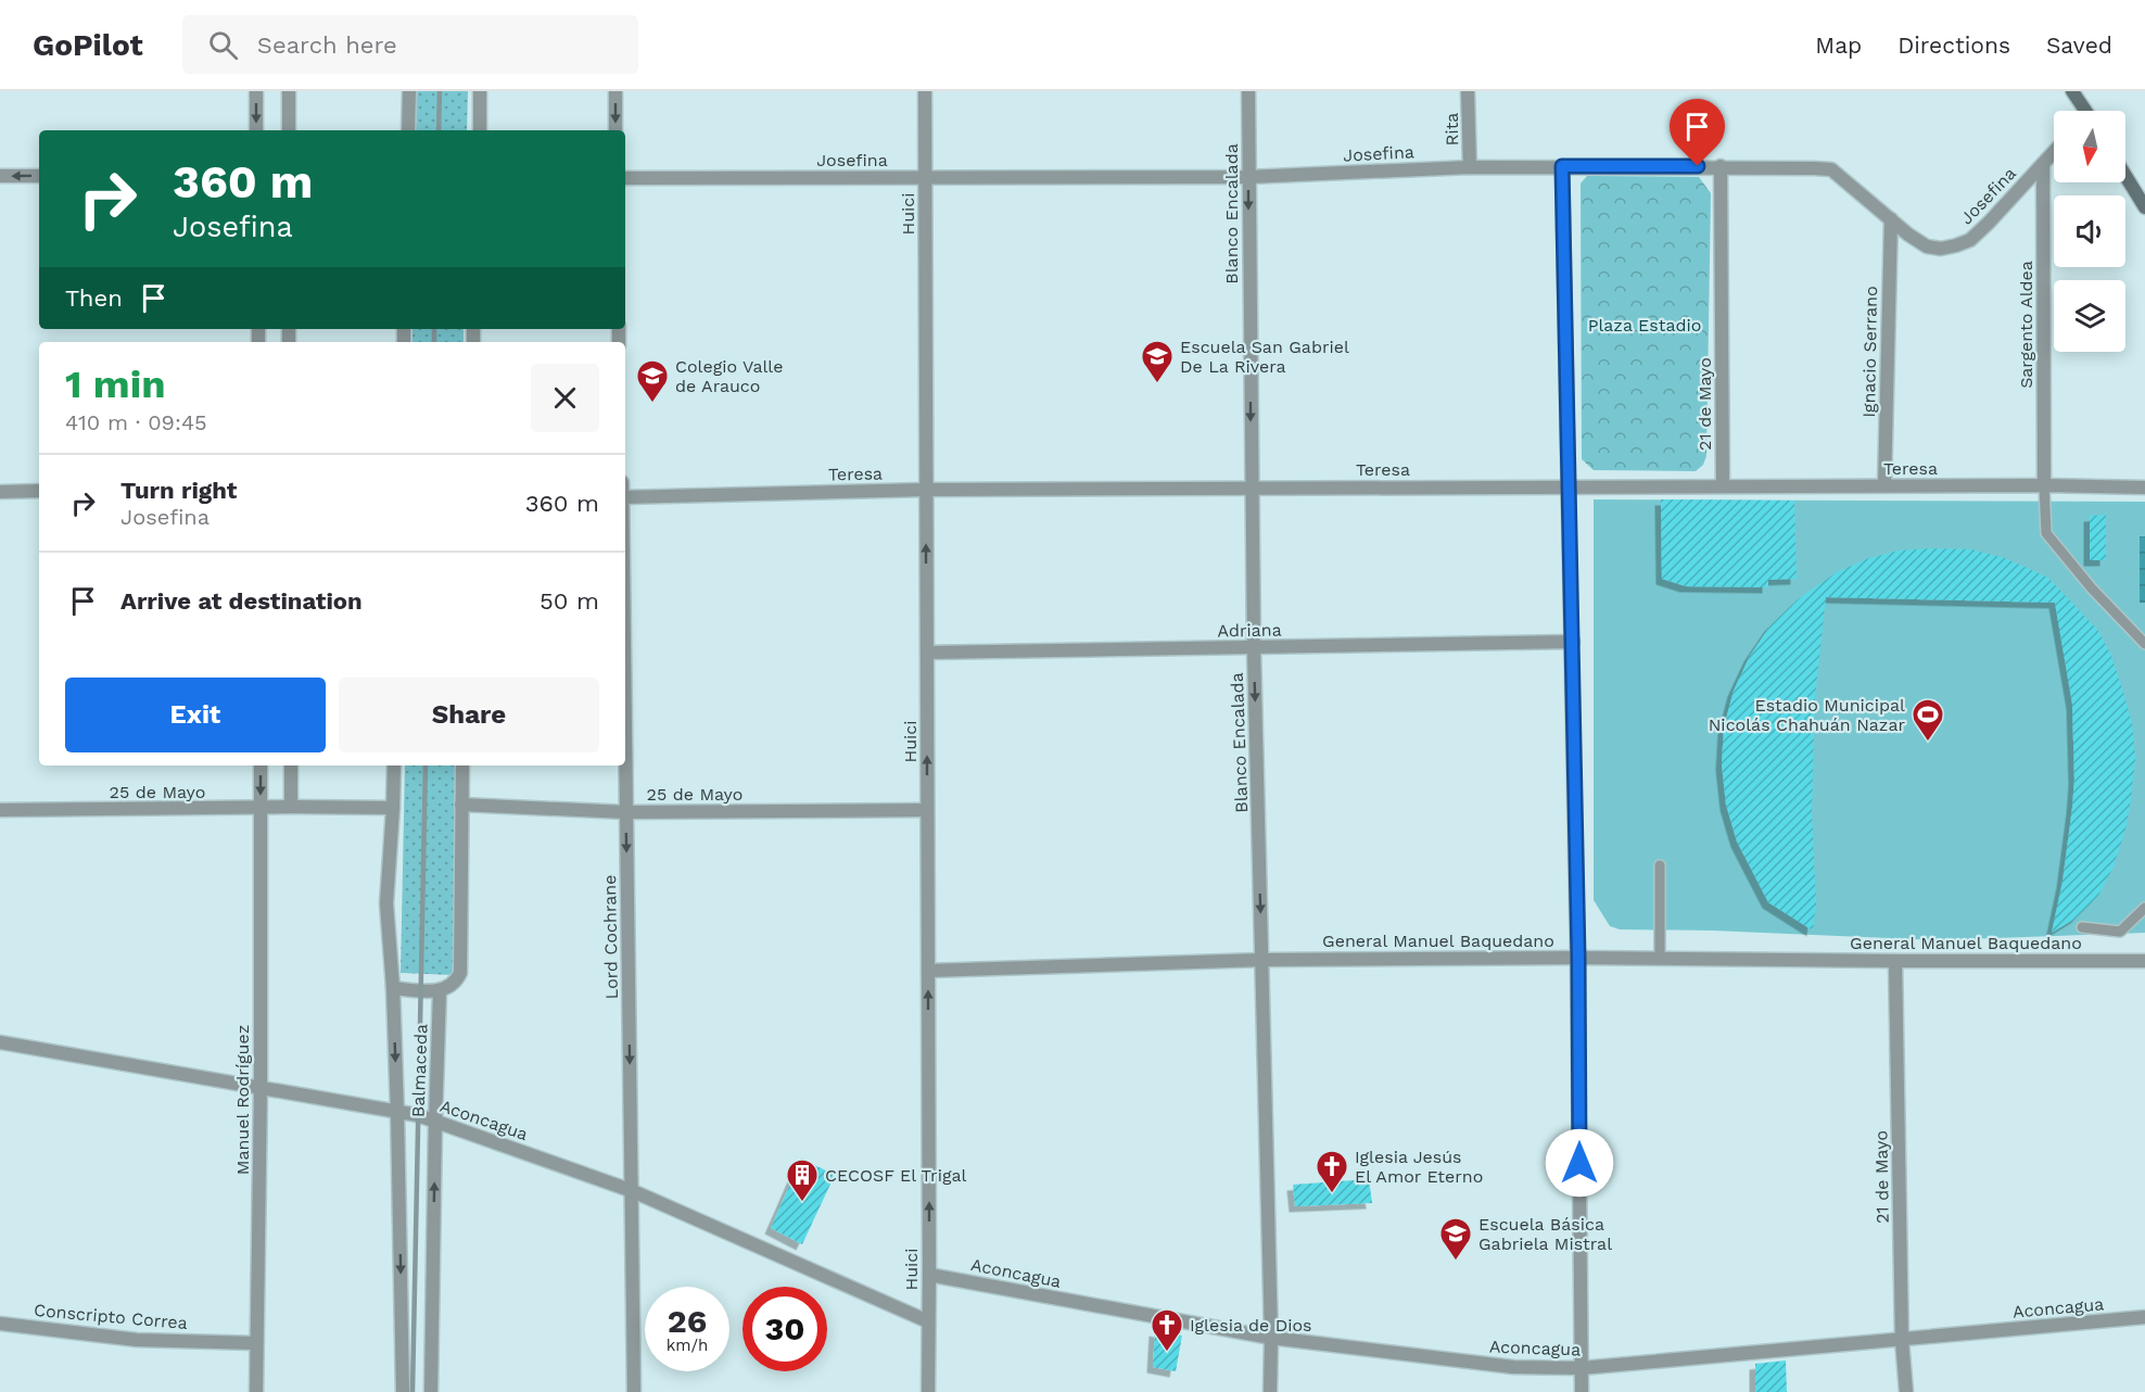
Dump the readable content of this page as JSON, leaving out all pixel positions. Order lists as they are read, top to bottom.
{
  "streets": {
    "street": [
      "Rita",
      "Josefina",
      "Huici",
      "Blanco Encalada",
      "Sargento Aldea",
      "Ignacio Serrano",
      "21 de Mayo",
      "Teresa",
      "Adriana",
      "25 de Mayo",
      "Lord Cochrane",
      "General Manuel Baquedano",
      "Balmaceda",
      "Manuel Rodríguez",
      "Aconcagua",
      "Conscripto Correa"
    ]
  },
  "crossings": [
    ["Rita", "Josefina"],
    ["Josefina", "Huici"],
    ["Josefina", "Blanco Encalada"],
    ["Josefina", "Sargento Aldea"],
    ["Josefina", "Ignacio Serrano"],
    ["Josefina", "21 de Mayo"],
    ["Huici", "Teresa"],
    ["Huici", "Adriana"],
    ["Huici", "25 de Mayo"],
    ["Huici", "General Manuel Baquedano"],
    ["Huici", "Aconcagua"],
    ["Blanco Encalada", "Teresa"],
    ["Blanco Encalada", "Adriana"],
    ["Blanco Encalada", "General Manuel Baquedano"],
    ["Blanco Encalada", "Aconcagua"],
    ["Sargento Aldea", "Teresa"],
    ["Ignacio Serrano", "Teresa"],
    ["21 de Mayo", "Teresa"],
    ["21 de Mayo", "General Manuel Baquedano"],
    ["21 de Mayo", "Aconcagua"],
    ["25 de Mayo", "Lord Cochrane"],
    ["25 de Mayo", "Balmaceda"],
    ["25 de Mayo", "Manuel Rodríguez"],
    ["Lord Cochrane", "Aconcagua"],
    ["Balmaceda", "Aconcagua"],
    ["Manuel Rodríguez", "Aconcagua"],
    ["Manuel Rodríguez", "Conscripto Correa"]
  ],
  "one_way": ["Huici", "Blanco Encalada", "Lord Cochrane"],
  "parks": ["Plaza Estadio"],
  "places": {
    "school or university": ["Escuela San Gabriel De La Rivera", "Colegio Valle de Arauco", "Escuela Básica Gabriela Mistral"],
    "sports": ["Estadio Municipal Nicolás Chahuán Nazar"],
    "church": ["Iglesia Jesús El Amor Eterno", "Iglesia de Dios"],
    "building": ["CECOSF El Trigal"]
  },
  "north": "bottom",
  "page": {
    "header": "GoPilot",
    "search": "Search here",
    "nav": ["Map", "Directions", "Saved"],
    "turn": ["360 m", "Josefina"],
    "then": "Then",
    "heading": ["1 min", "410 m · 09:45"],
    "list": [
      {
        "name": "Turn right",
        "note": "Josefina",
        "value": "360 m"
      },
      {
        "name": "Arrive at destination",
        "value": "50 m"
      }
    ],
    "buttons": ["Exit", "Share"],
    "speed": "26 km/h",
    "limit": "30"
  }
}
